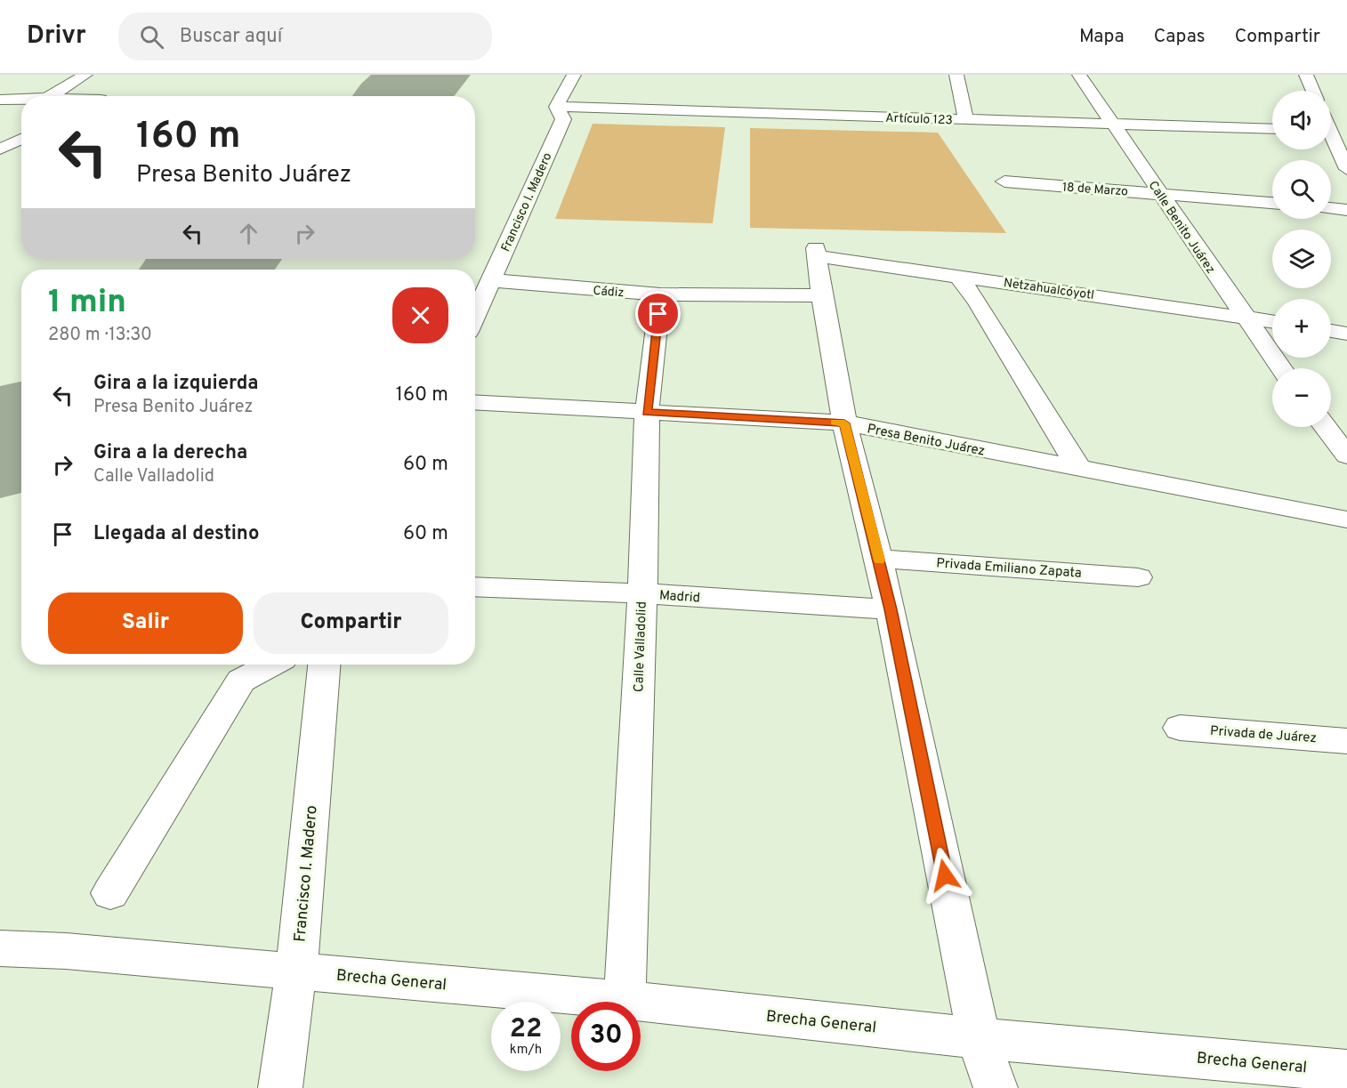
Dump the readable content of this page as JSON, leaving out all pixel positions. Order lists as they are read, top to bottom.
{
  "streets": {
    "street": [
      "Artículo 123",
      "18 de Marzo",
      "Francisco I. Madero",
      "Calle Benito Juárez",
      "Netzahualcóyotl",
      "Cádiz",
      "Presa Benito Juárez",
      "Privada Emiliano Zapata",
      "Madrid",
      "Calle Valladolid",
      "Privada de Juárez",
      "Brecha General"
    ]
  },
  "crossings": [
    ["Artículo 123", "Francisco I. Madero"],
    ["Artículo 123", "Calle Benito Juárez"],
    ["18 de Marzo", "Calle Benito Juárez"],
    ["Francisco I. Madero", "Cádiz"],
    ["Francisco I. Madero", "Brecha General"],
    ["Calle Benito Juárez", "Netzahualcóyotl"],
    ["Netzahualcóyotl", "Cádiz"],
    ["Cádiz", "Calle Valladolid"],
    ["Presa Benito Juárez", "Calle Valladolid"],
    ["Madrid", "Calle Valladolid"],
    ["Calle Valladolid", "Brecha General"]
  ],
  "page": {
    "header": "Drivr",
    "search": "Buscar aquí",
    "nav": ["Mapa", "Capas", "Compartir"],
    "map_buttons": ["+", "−"],
    "turn": ["160 m", "Presa Benito Juárez"],
    "heading": ["1 min", "280 m · 13:30"],
    "list": [
      {
        "name": "Gira a la izquierda",
        "note": "Presa Benito Juárez",
        "value": "160 m"
      },
      {
        "name": "Gira a la derecha",
        "note": "Calle Valladolid",
        "value": "60 m"
      },
      {
        "name": "Llegada al destino",
        "value": "60 m"
      }
    ],
    "buttons": ["Salir", "Compartir"],
    "speed": "22 km/h",
    "limit": "30"
  }
}
